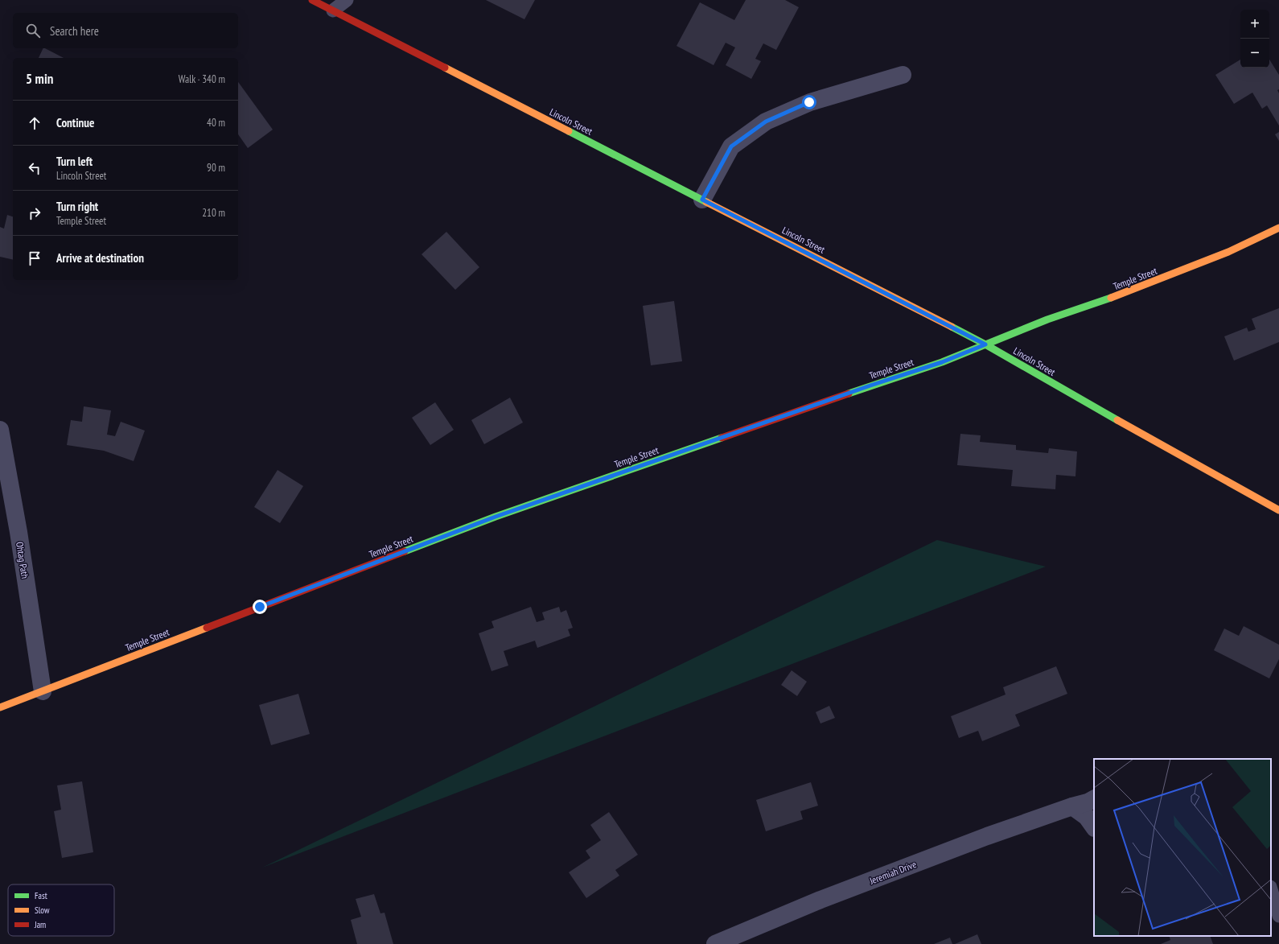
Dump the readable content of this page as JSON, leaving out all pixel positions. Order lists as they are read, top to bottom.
{
  "streets": {
    "main road": ["Lincoln Street", "Temple Street"],
    "street": ["Ohtag Path", "Jeremiah Drive"]
  },
  "crossings": [
    ["Lincoln Street", "Temple Street"],
    ["Temple Street", "Ohtag Path"]
  ],
  "legend": ["Fast", "Slow", "Jam"],
  "page": {
    "map_buttons": ["+", "−"],
    "search": "Search here",
    "heading": ["5 min", "Walk · 340 m"],
    "list": [
      ["Continue", "40 m"],
      ["Turn left", "Lincoln Street", "90 m"],
      ["Turn right", "Temple Street", "210 m"],
      "Arrive at destination"
    ]
  }
}
